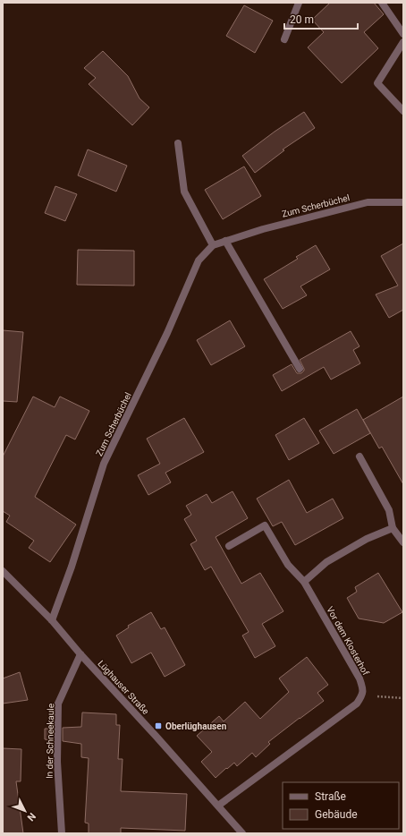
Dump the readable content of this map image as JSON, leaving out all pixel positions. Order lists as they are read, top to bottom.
{
  "streets": {
    "street": [
      "Zum Scherbüchel",
      "Vor dem Klosterhof",
      "Lüghauser Straße",
      "In der Schneekaule"
    ]
  },
  "crossings": [
    ["Zum Scherbüchel", "Lüghauser Straße"],
    ["Lüghauser Straße", "In der Schneekaule"]
  ],
  "places": {
    "transit": ["Oberlüghausen"]
  },
  "legend": ["Straße", "Gebäude"],
  "scale_bar": "20 m",
  "north": "bottom right"
}
